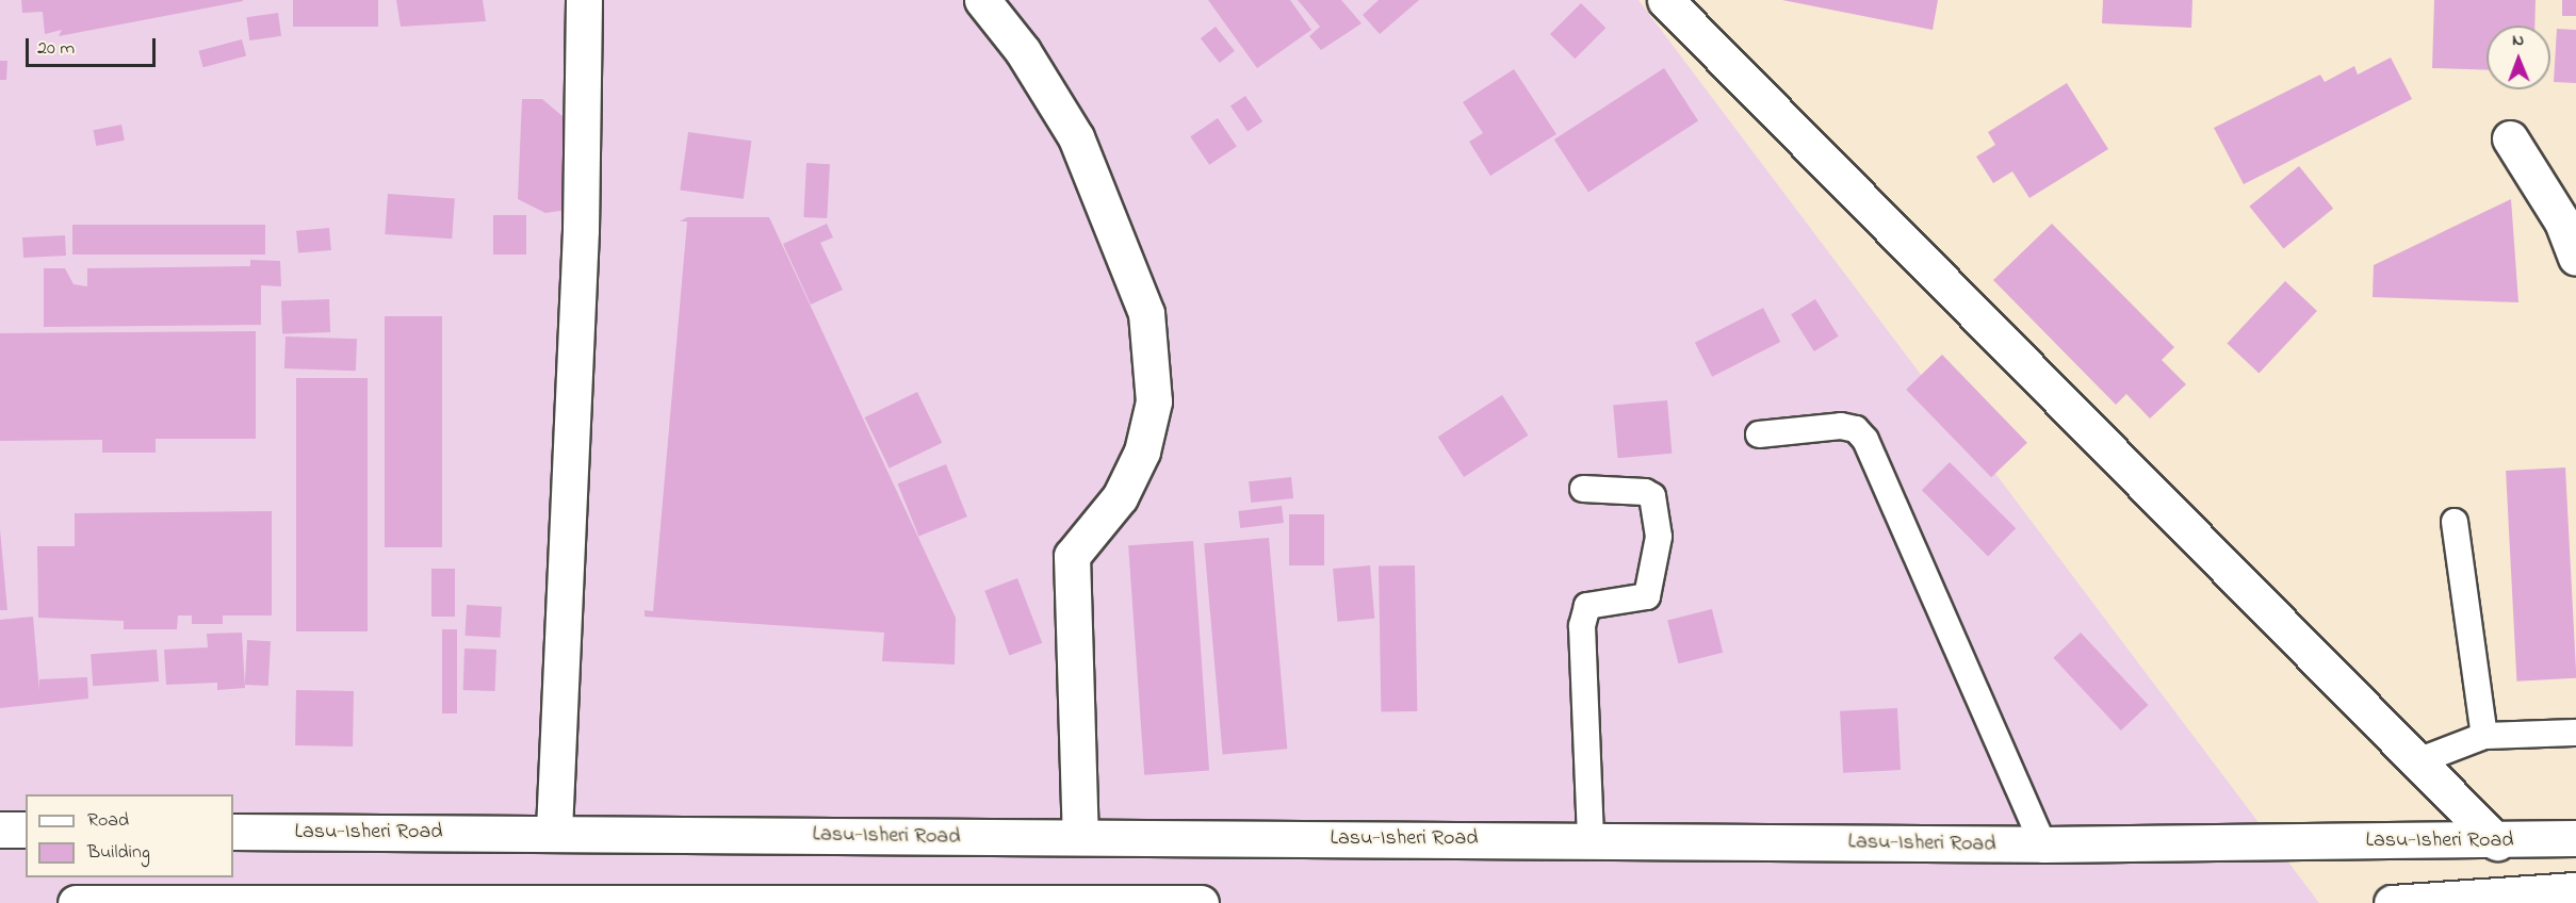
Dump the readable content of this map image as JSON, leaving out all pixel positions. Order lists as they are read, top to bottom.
{
  "streets": {
    "main road": ["Lasu-Isheri Road"]
  },
  "legend": ["Road", "Building"],
  "scale_bar": "20 m",
  "north": "top"
}
